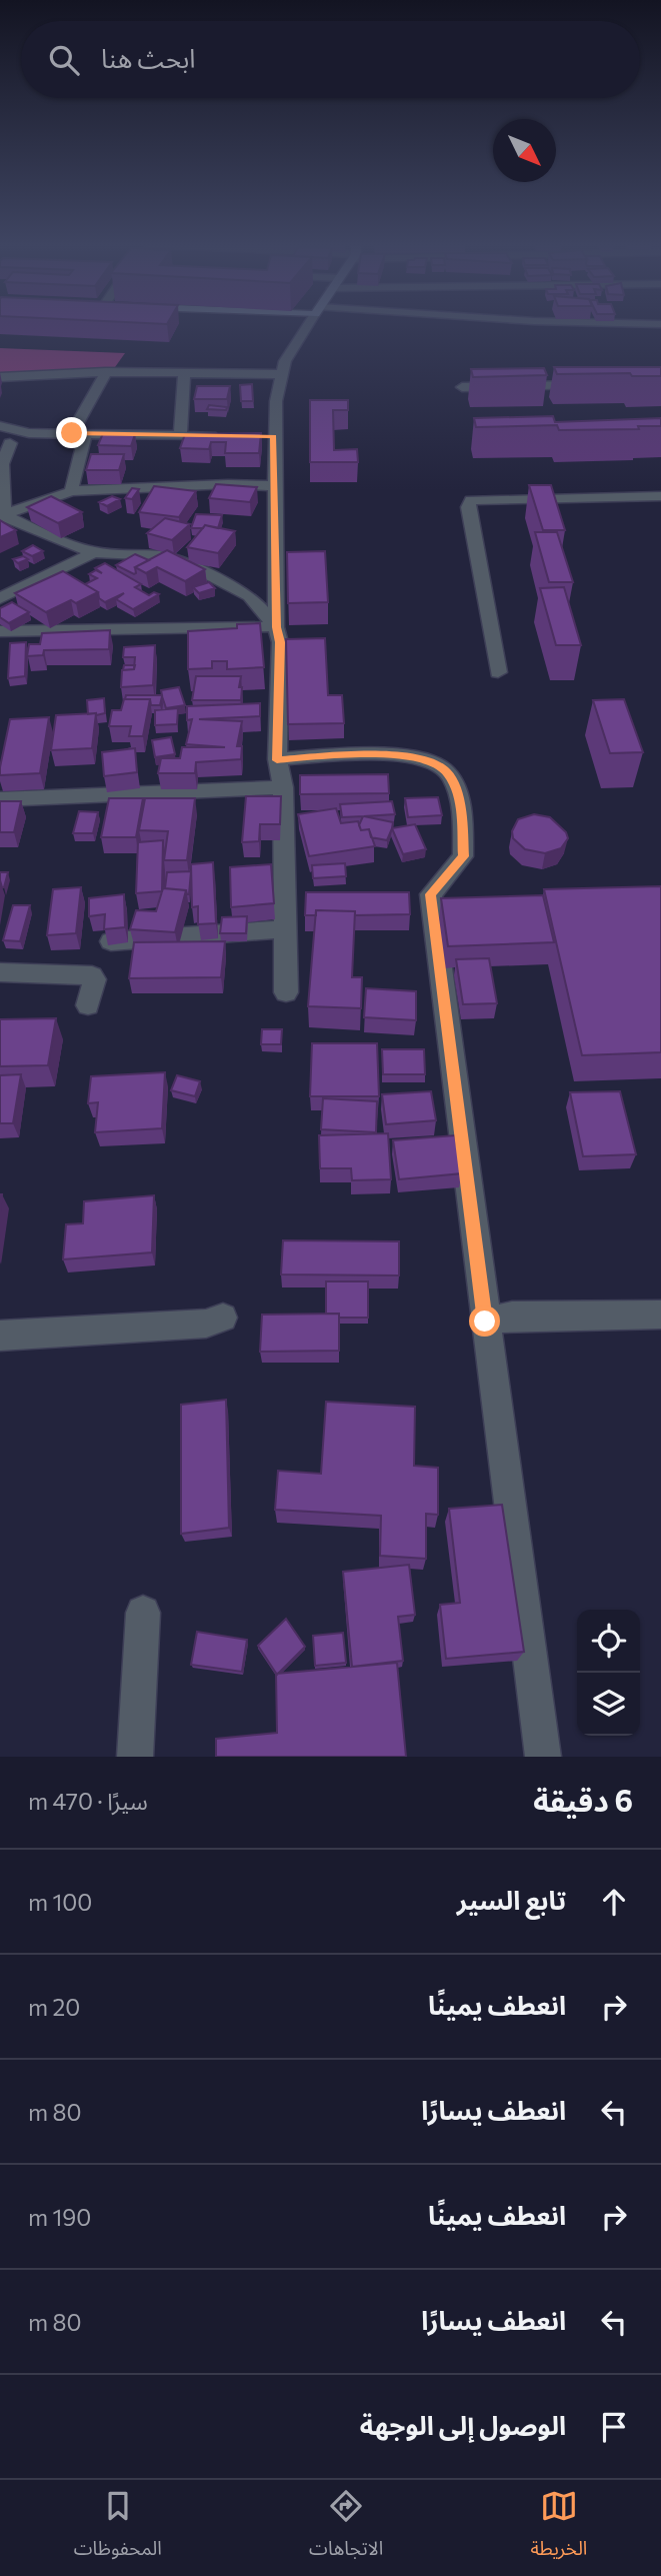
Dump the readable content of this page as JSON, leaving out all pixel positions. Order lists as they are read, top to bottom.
{
  "north": "bottom right",
  "page": {
    "search": "ابحث هنا",
    "heading": ["6 دقيقة", "سيرًا · 470 m"],
    "list": [
      ["تابع السير", "100 m"],
      ["انعطف يمينًا", "20 m"],
      ["انعطف يسارًا", "80 m"],
      ["انعطف يمينًا", "190 m"],
      ["انعطف يسارًا", "80 m"],
      "الوصول إلى الوجهة"
    ],
    "nav": ["الخريطة", "الاتجاهات", "المحفوظات"]
  }
}
